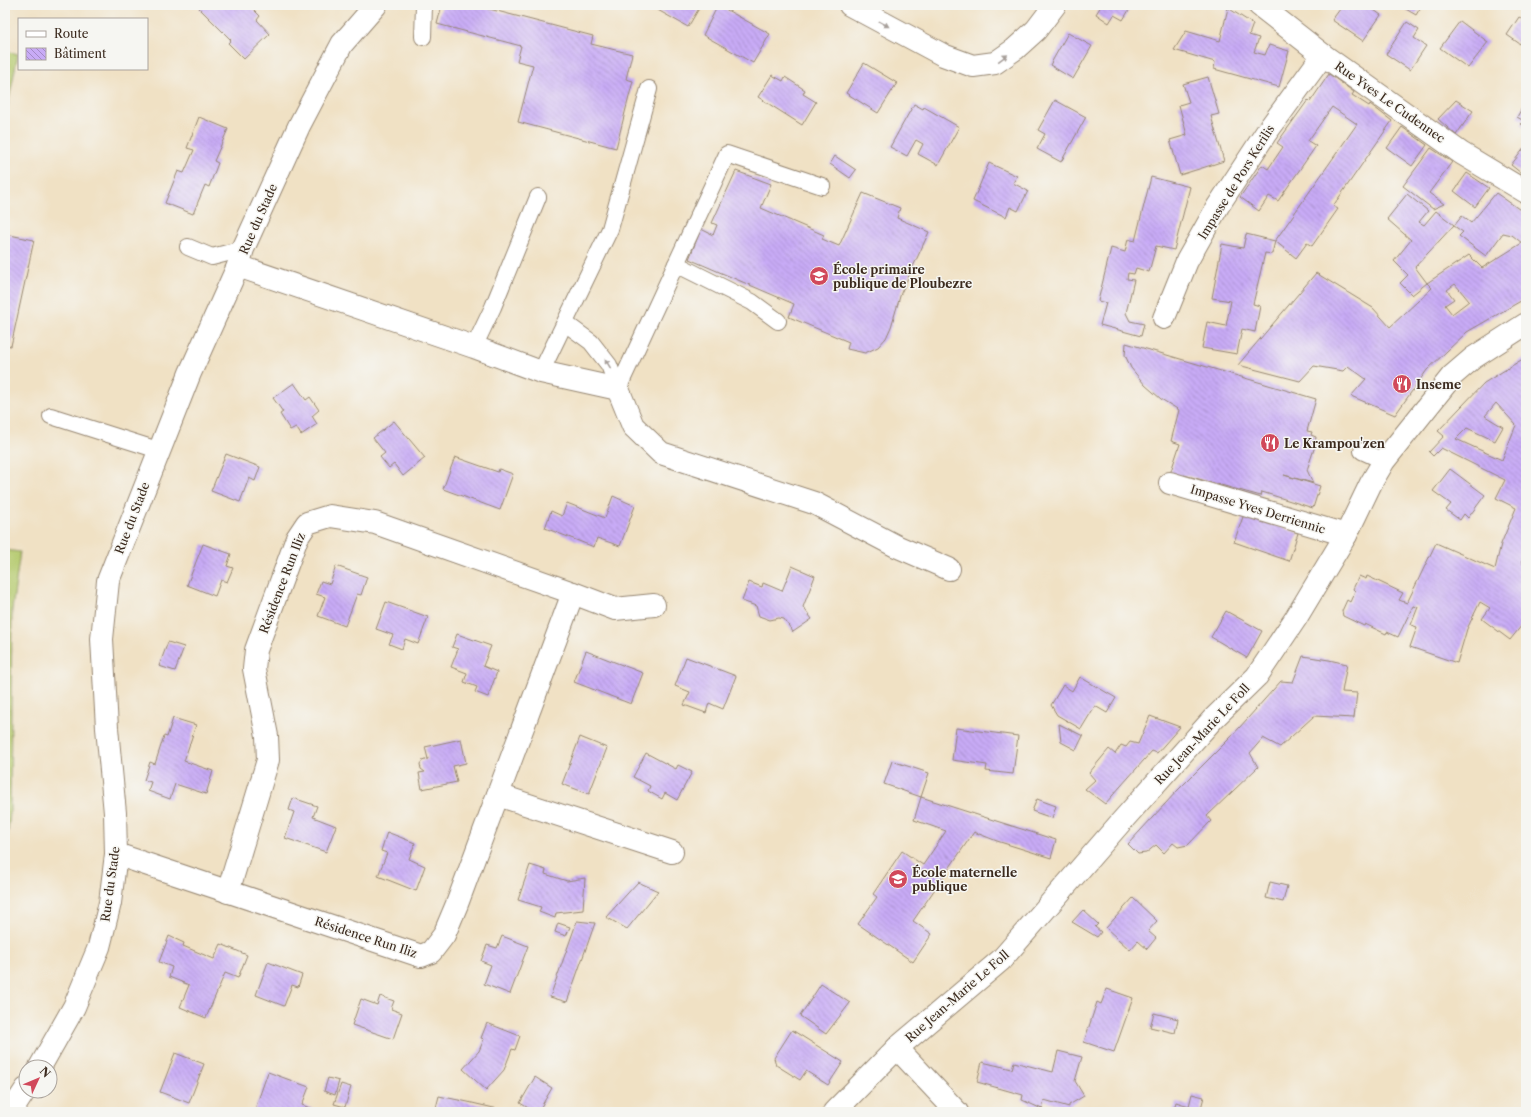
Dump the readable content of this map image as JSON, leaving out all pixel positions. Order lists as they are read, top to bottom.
{
  "streets": {
    "street": [
      "Rue Yves Le Cudennec",
      "Impasse de Pors Kerilis",
      "Rue du Stade",
      "Impasse Yves Derriennic",
      "Résidence Run Iliz",
      "Rue Jean-Marie Le Foll"
    ]
  },
  "crossings": [
    ["Rue Yves Le Cudennec", "Impasse de Pors Kerilis"],
    ["Rue du Stade", "Résidence Run Iliz"],
    ["Impasse Yves Derriennic", "Rue Jean-Marie Le Foll"]
  ],
  "places": {
    "school or university": ["École primaire publique de Ploubezre", "École maternelle publique"],
    "restaurant": ["Inseme", "Le Krampou'zen"]
  },
  "legend": ["Route", "Bâtiment"],
  "north": "top right"
}
